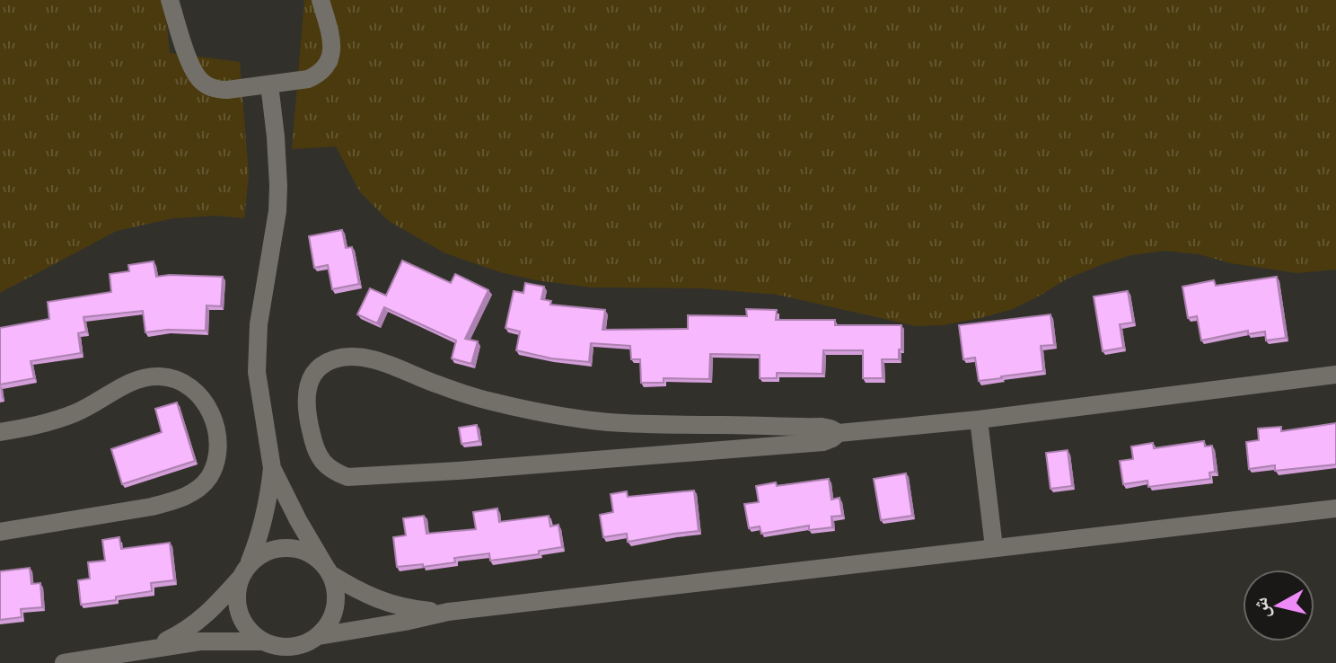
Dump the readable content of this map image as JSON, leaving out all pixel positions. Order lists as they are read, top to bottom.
{
  "north": "left"
}
